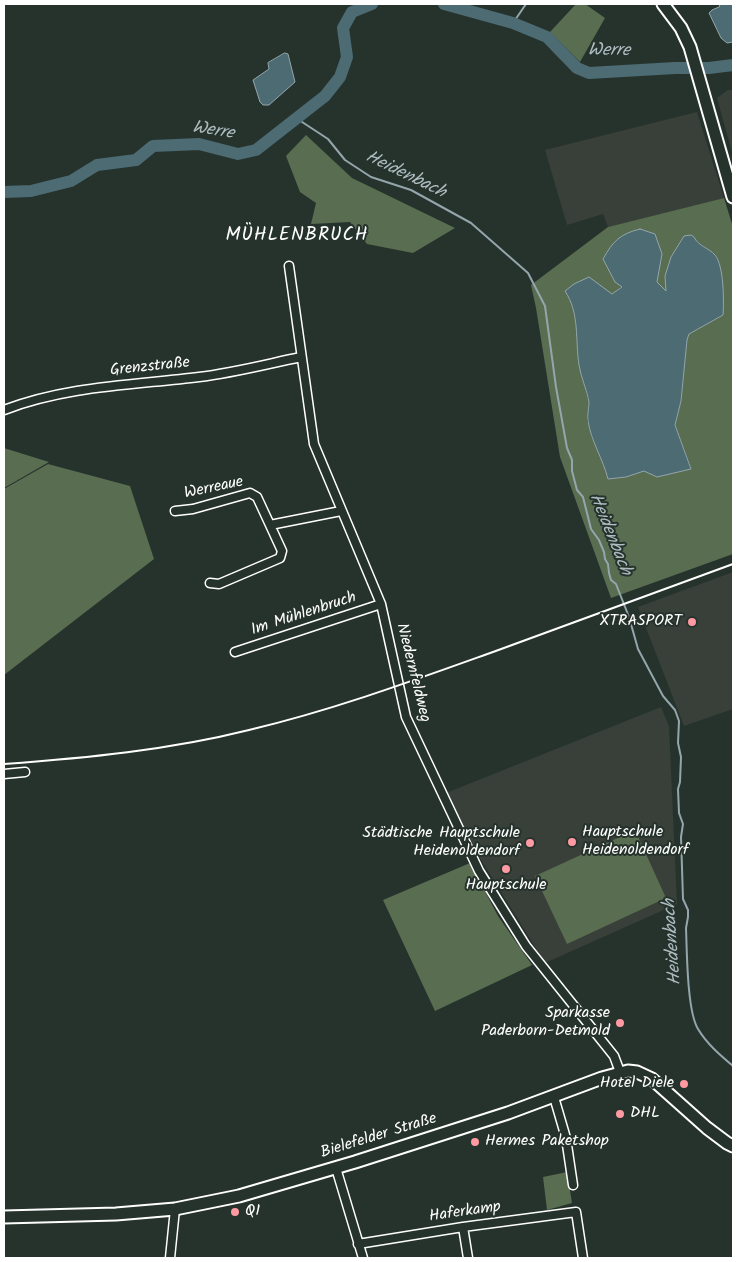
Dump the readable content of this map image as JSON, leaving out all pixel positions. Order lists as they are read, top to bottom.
{
  "streets": {
    "main road": ["Bielefelder Straße"],
    "street": [
      "Grenzstraße",
      "Werreaue",
      "Im Mühlenbruch",
      "Niedernfeldweg",
      "Haferkamp"
    ]
  },
  "crossings": [
    ["Grenzstraße", "Niedernfeldweg"],
    ["Im Mühlenbruch", "Niedernfeldweg"],
    ["Niedernfeldweg", "Bielefelder Straße"]
  ],
  "districts": ["MÜHLENBRUCH"],
  "water": ["Werre", "Heidenbach"],
  "places": [
    "XTRASPORT",
    "Hauptschule Heidenoldendorf",
    "Städtische Hauptschule Heidenoldendorf",
    "Hauptschule",
    "Sparkasse Paderborn-Detmold",
    "Hotel Diele",
    "DHL",
    "Hermes Paketshop",
    "Q1"
  ]
}
